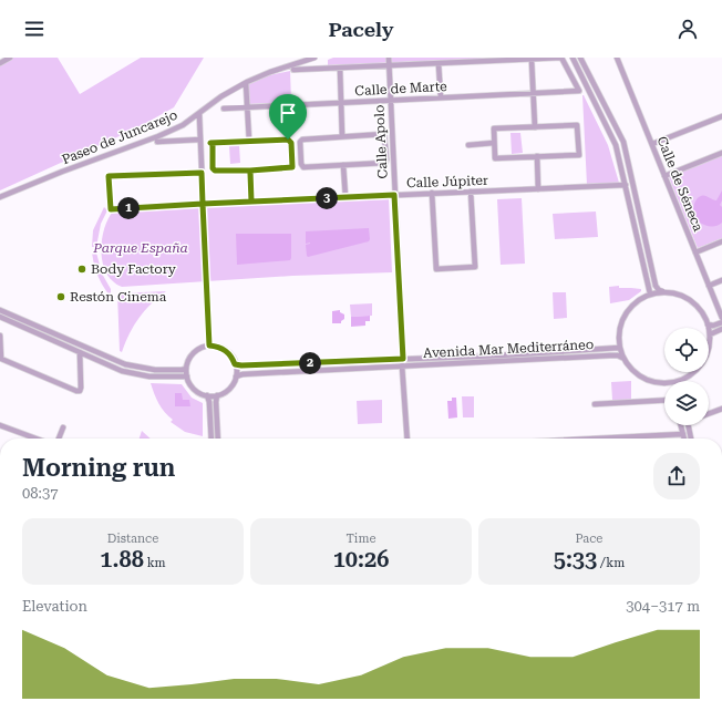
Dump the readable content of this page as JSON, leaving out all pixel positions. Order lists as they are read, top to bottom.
{
  "streets": {
    "street": [
      "Calle de Marte",
      "Paseo de Juncarejo",
      "Calle Apolo",
      "Calle Júpiter",
      "Calle de Séneca",
      "Avenida Mar Mediterráneo"
    ]
  },
  "crossings": [
    ["Calle de Marte", "Calle Apolo"],
    ["Calle Apolo", "Calle Júpiter"],
    ["Calle Apolo", "Avenida Mar Mediterráneo"]
  ],
  "parks": ["Parque España"],
  "places": ["Body Factory", "Restón Cinema"],
  "page": {
    "header": "Pacely",
    "pins": ["3", "1", "2"],
    "heading": ["Morning run", "08:37"],
    "stats": [
      ["Distance", "1.88 km"],
      ["Time", "10:26"],
      ["Pace", "5:33 /km"]
    ],
    "chart": ["Elevation", "304–317 m"]
  }
}
